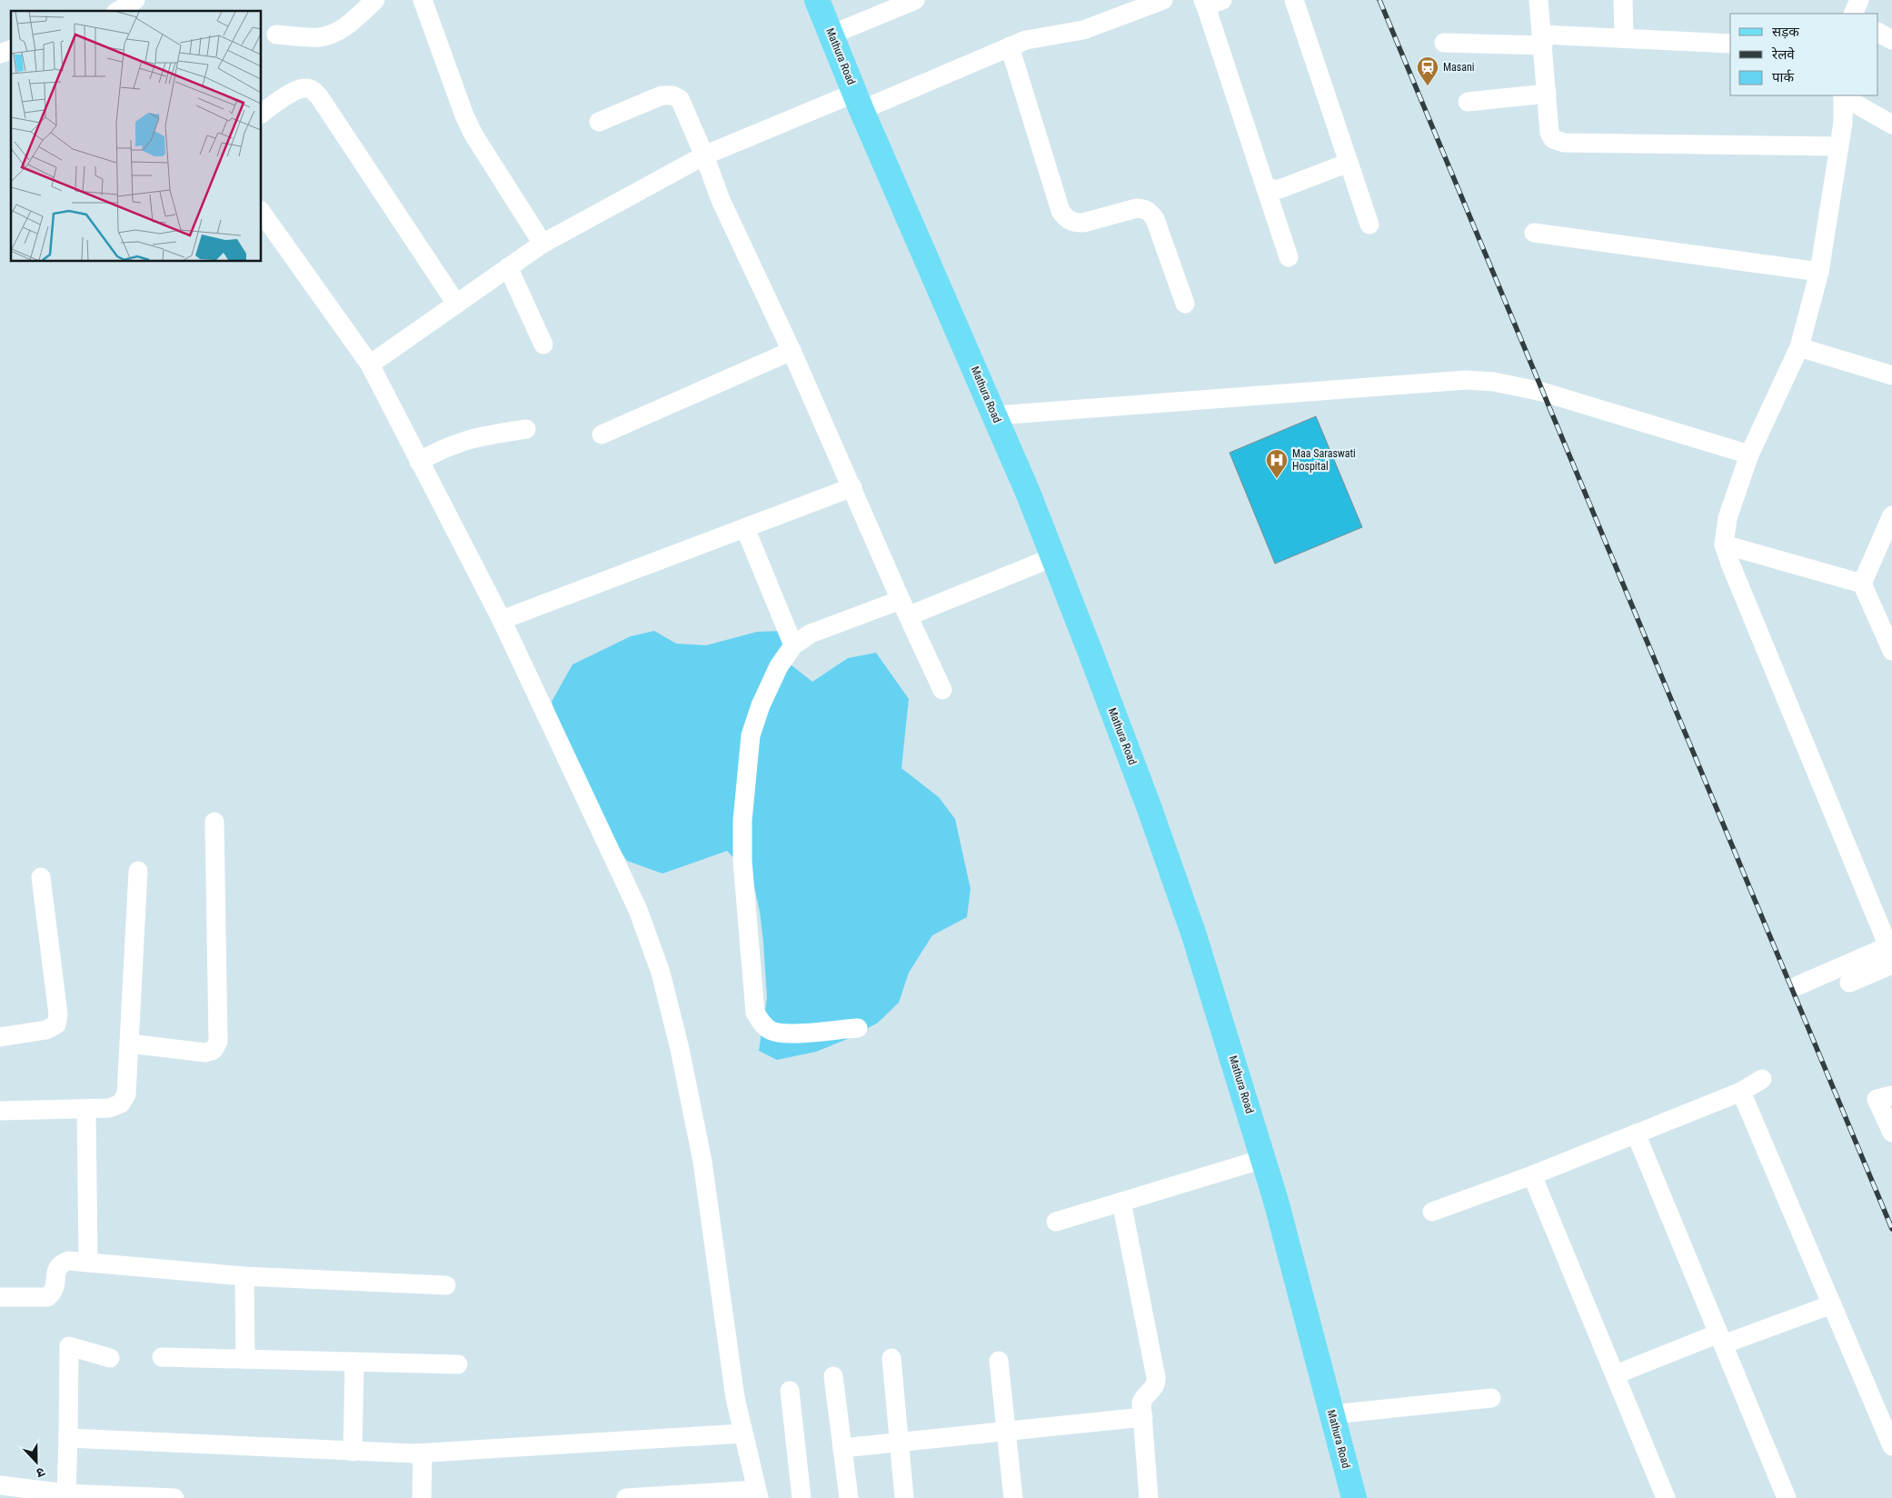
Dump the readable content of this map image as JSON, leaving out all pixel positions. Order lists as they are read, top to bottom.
{
  "streets": {
    "main road": ["Mathura Road"]
  },
  "places": {
    "station": ["Masani"],
    "hospital": ["Maa Saraswati Hospital"]
  },
  "legend": ["सड़क", "रेलवे", "पार्क"],
  "north": "bottom"
}
